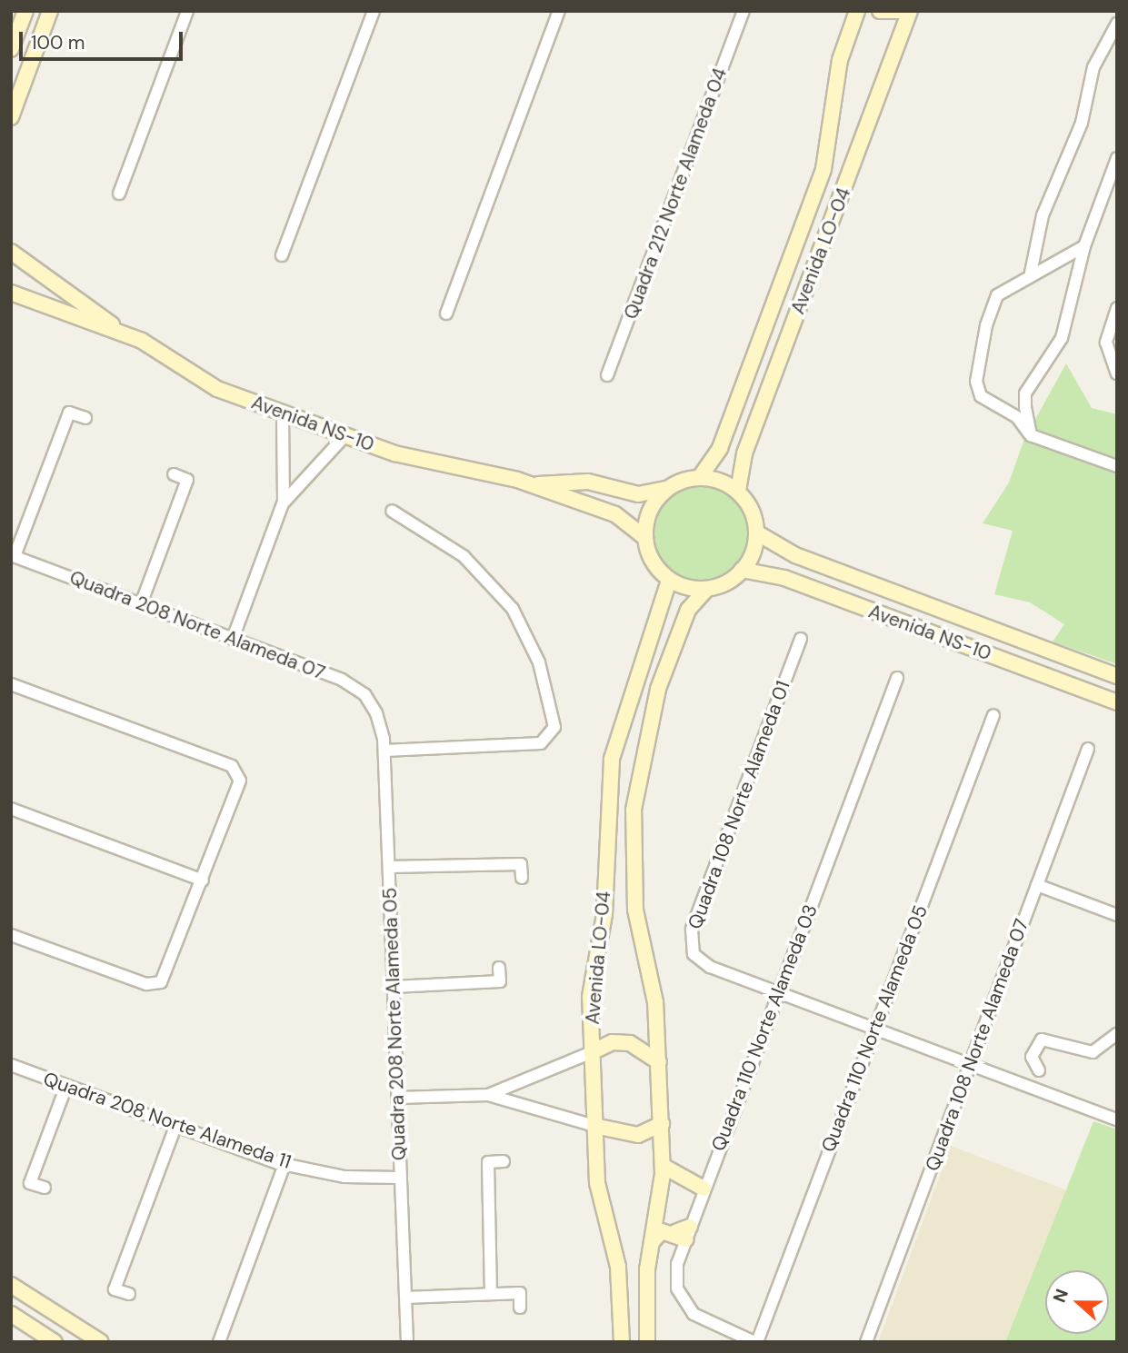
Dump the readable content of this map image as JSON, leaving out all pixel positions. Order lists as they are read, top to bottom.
{
  "streets": {
    "street": [
      "Quadra 212 Norte Alameda 04",
      "Avenida LO-04",
      "Avenida NS-10",
      "Quadra 208 Norte Alameda 07",
      "Quadra 108 Norte Alameda 01",
      "Quadra 208 Norte Alameda 05",
      "Quadra 110 Norte Alameda 03",
      "Quadra 110 Norte Alameda 05",
      "Quadra 108 Norte Alameda 07",
      "Quadra 208 Norte Alameda 11"
    ]
  },
  "crossings": [
    ["Avenida LO-04", "Avenida NS-10"],
    ["Quadra 208 Norte Alameda 07", "Quadra 208 Norte Alameda 05"],
    ["Quadra 108 Norte Alameda 01", "Quadra 110 Norte Alameda 03"],
    ["Quadra 108 Norte Alameda 01", "Quadra 110 Norte Alameda 05"],
    ["Quadra 108 Norte Alameda 01", "Quadra 108 Norte Alameda 07"],
    ["Quadra 208 Norte Alameda 05", "Quadra 208 Norte Alameda 11"],
    ["Quadra 110 Norte Alameda 03", "Quadra 110 Norte Alameda 05"]
  ],
  "scale_bar": "100 m",
  "north": "left"
}
